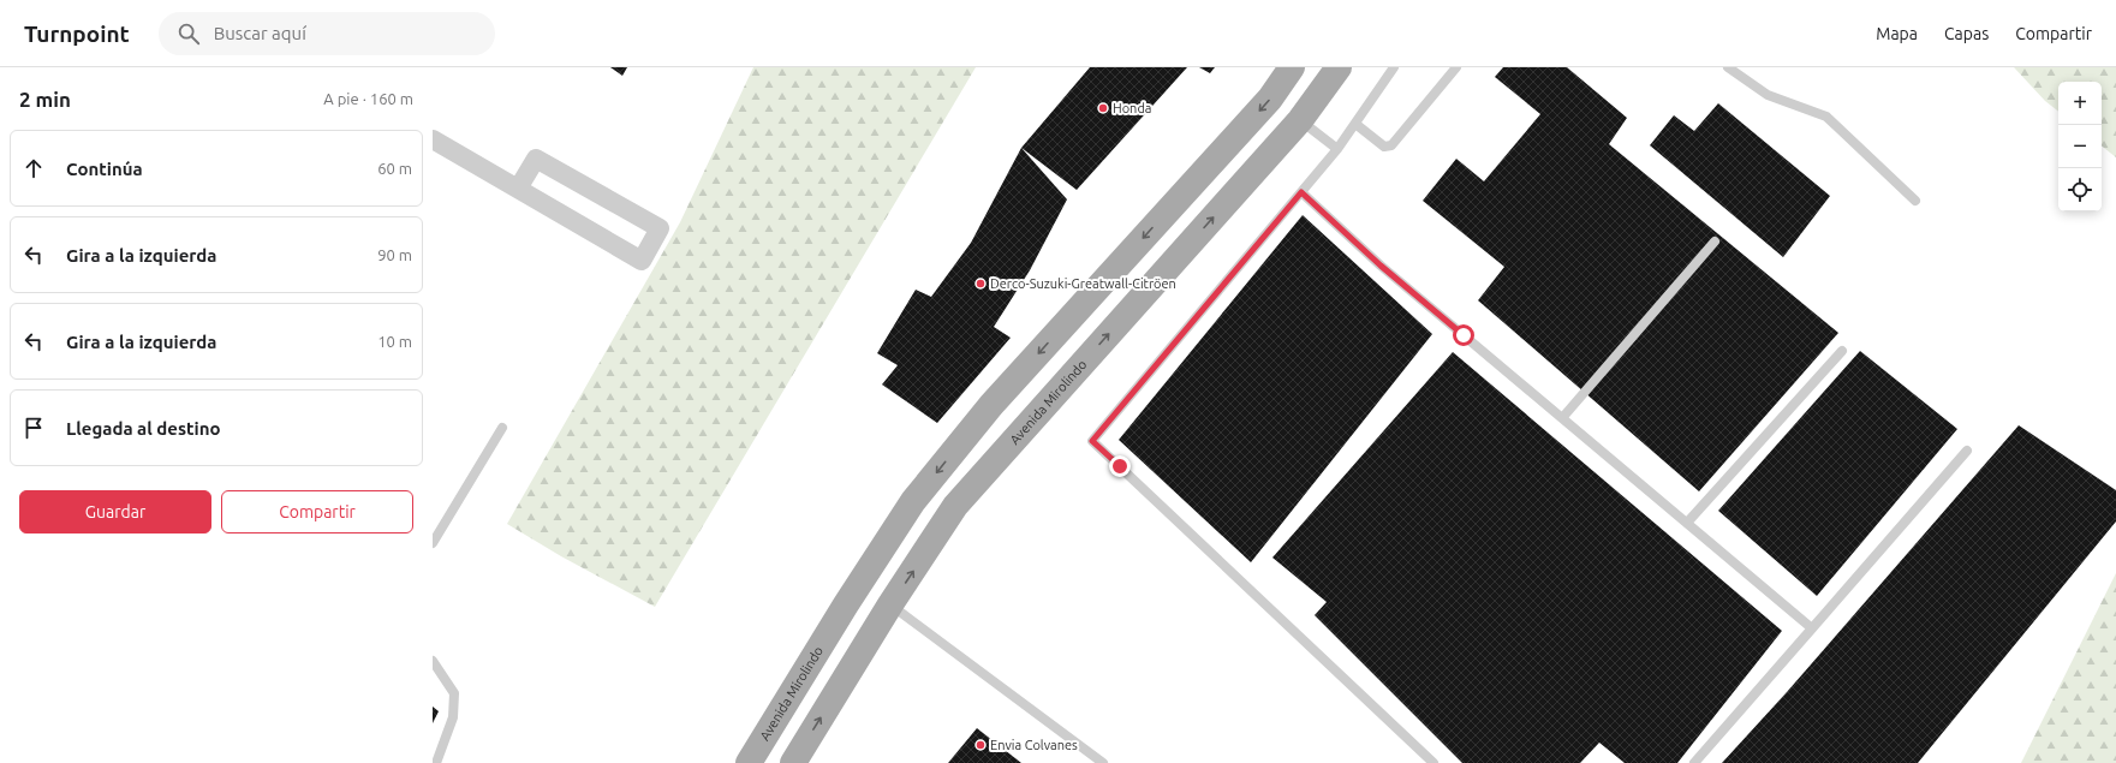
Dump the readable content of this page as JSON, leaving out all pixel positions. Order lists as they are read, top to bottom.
{
  "streets": {
    "main road": ["Avenida Mirolindo"]
  },
  "places": ["Honda", "Derco-Suzuki-Greatwall-Citröen", "Envia Colvanes"],
  "page": {
    "header": "Turnpoint",
    "search": "Buscar aquí",
    "nav": ["Mapa", "Capas", "Compartir"],
    "heading": ["2 min", "A pie · 160 m"],
    "map_buttons": ["+", "−"],
    "list": [
      ["Continúa", "60 m"],
      ["Gira a la izquierda", "90 m"],
      ["Gira a la izquierda", "10 m"],
      "Llegada al destino"
    ],
    "buttons": ["Guardar", "Compartir"]
  }
}
